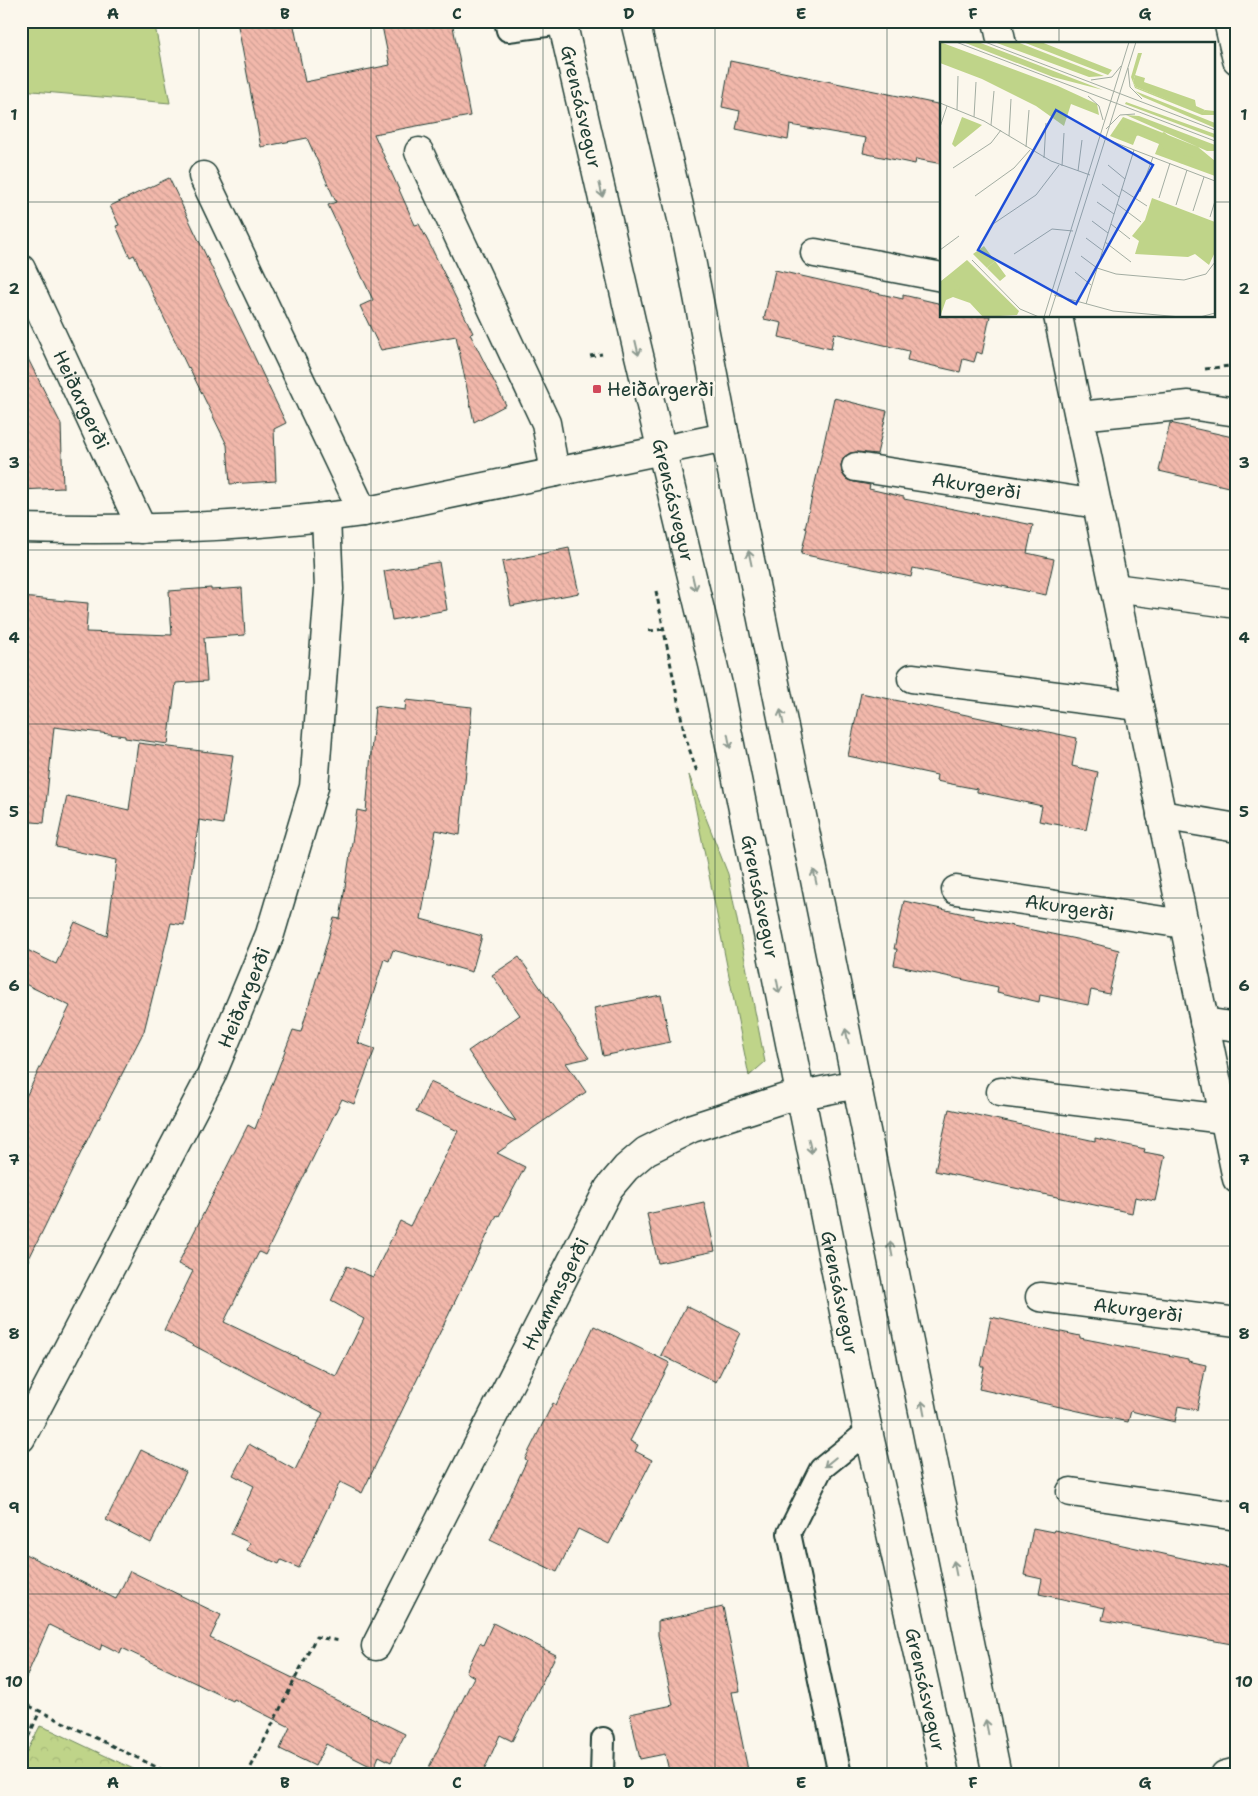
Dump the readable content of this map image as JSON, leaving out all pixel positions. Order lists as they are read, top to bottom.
{
  "streets": {
    "street": [
      "Grensásvegur",
      "Heiðargerði",
      "Akurgerði",
      "Hvammsgerði"
    ]
  },
  "crossings": [
    ["Grensásvegur", "Hvammsgerði"]
  ],
  "places": {
    "transit": ["Heiðargerði"]
  },
  "grid": {
    "columns": [
      "A",
      "B",
      "C",
      "D",
      "E",
      "F",
      "G"
    ],
    "rows": [
      "1",
      "2",
      "3",
      "4",
      "5",
      "6",
      "7",
      "8",
      "9",
      "10"
    ]
  }
}
